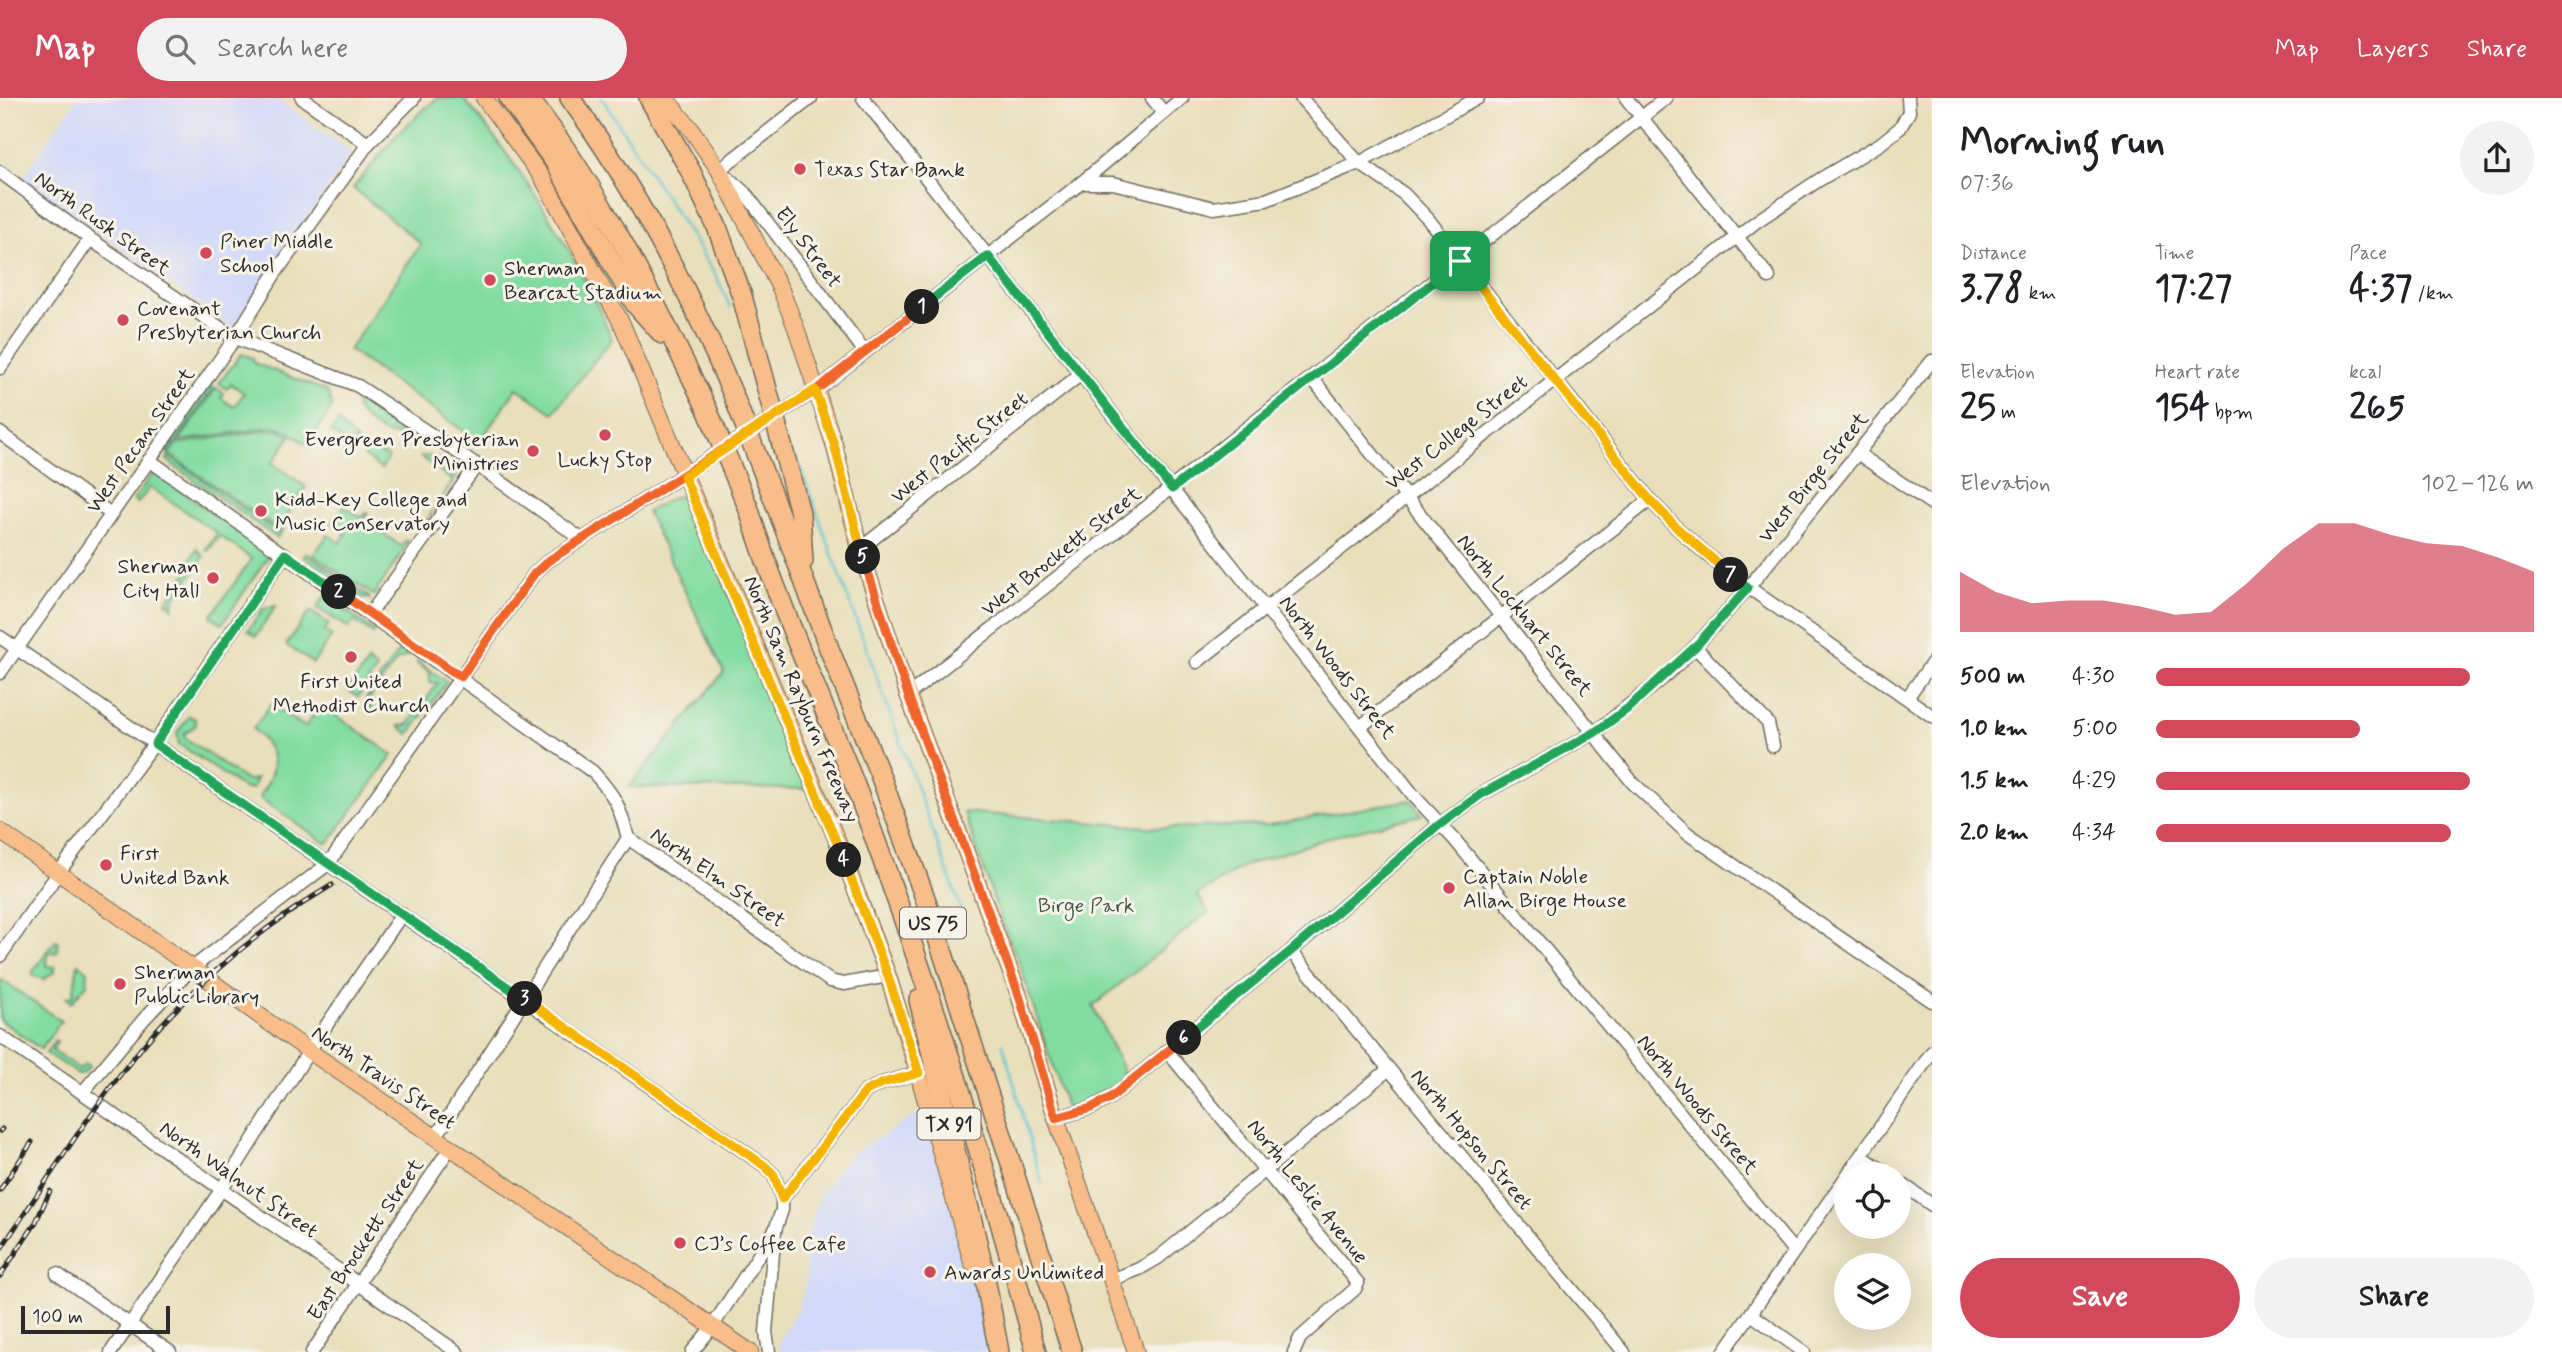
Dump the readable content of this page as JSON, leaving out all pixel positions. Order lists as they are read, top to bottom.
{
  "streets": {
    "highway": ["North Sam Rayburn Freeway", "US 75", "TX 91"],
    "main road": ["North Travis Street"],
    "street": [
      "North Rusk Street",
      "Ely Street",
      "West College Street",
      "West Pecan Street",
      "West Pacific Street",
      "West Birge Street",
      "West Brockett Street",
      "North Lockhart Street",
      "North Woods Street",
      "North Elm Street",
      "North Hopson Street",
      "North Walnut Street",
      "North Leslie Avenue",
      "East Brockett Street"
    ]
  },
  "crossings": [
    ["North Rusk Street", "West Pecan Street"],
    ["West College Street", "North Lockhart Street"],
    ["West College Street", "North Woods Street"],
    ["West Pecan Street", "North Elm Street"],
    ["West Pacific Street", "North Woods Street"],
    ["West Birge Street", "North Lockhart Street"],
    ["West Birge Street", "North Woods Street"],
    ["West Birge Street", "North Hopson Street"],
    ["West Birge Street", "North Leslie Avenue"],
    ["West Brockett Street", "North Lockhart Street"],
    ["West Brockett Street", "North Woods Street"],
    ["North Sam Rayburn Freeway", "North Elm Street"],
    ["North Sam Rayburn Freeway", "TX 91"],
    ["North Travis Street", "East Brockett Street"],
    ["North Walnut Street", "East Brockett Street"]
  ],
  "parks": ["Birge Park"],
  "places": [
    "Texas Star Bank",
    "Piner Middle School",
    "Sherman Bearcat Stadium",
    "Covenant Presbyterian Church",
    "Lucky Stop",
    "Evergreen Presbyterian Ministries",
    "Kidd-Key College and Music Conservatory",
    "Sherman City Hall",
    "First United Methodist Church",
    "First United Bank",
    "Captain Noble Allan Birge House",
    "Sherman Public Library",
    "CJ’s Coffee Cafe",
    "Awards Unlimited"
  ],
  "scale_bar": "100 m",
  "page": {
    "header": "Map",
    "search": "Search here",
    "nav": ["Map", "Layers", "Share"],
    "heading": ["Morning run", "07:36"],
    "stats": [
      ["Distance", "3.78 km"],
      ["Time", "17:27"],
      ["Pace", "4:37 /km"],
      ["Elevation", "25 m"],
      ["Heart rate", "154 bpm"],
      ["kcal", "265"]
    ],
    "pins": [
      "1",
      "5",
      "7",
      "2",
      "4",
      "3",
      "6"
    ],
    "chart": ["Elevation", "102–126 m"],
    "list": [
      {
        "name": "500 m",
        "note": "4:30"
      },
      {
        "name": "1.0 km",
        "note": "5:00"
      },
      {
        "name": "1.5 km",
        "note": "4:29"
      },
      {
        "name": "2.0 km",
        "note": "4:34"
      }
    ],
    "buttons": ["Save", "Share"],
    "scale": "100 m"
  }
}
